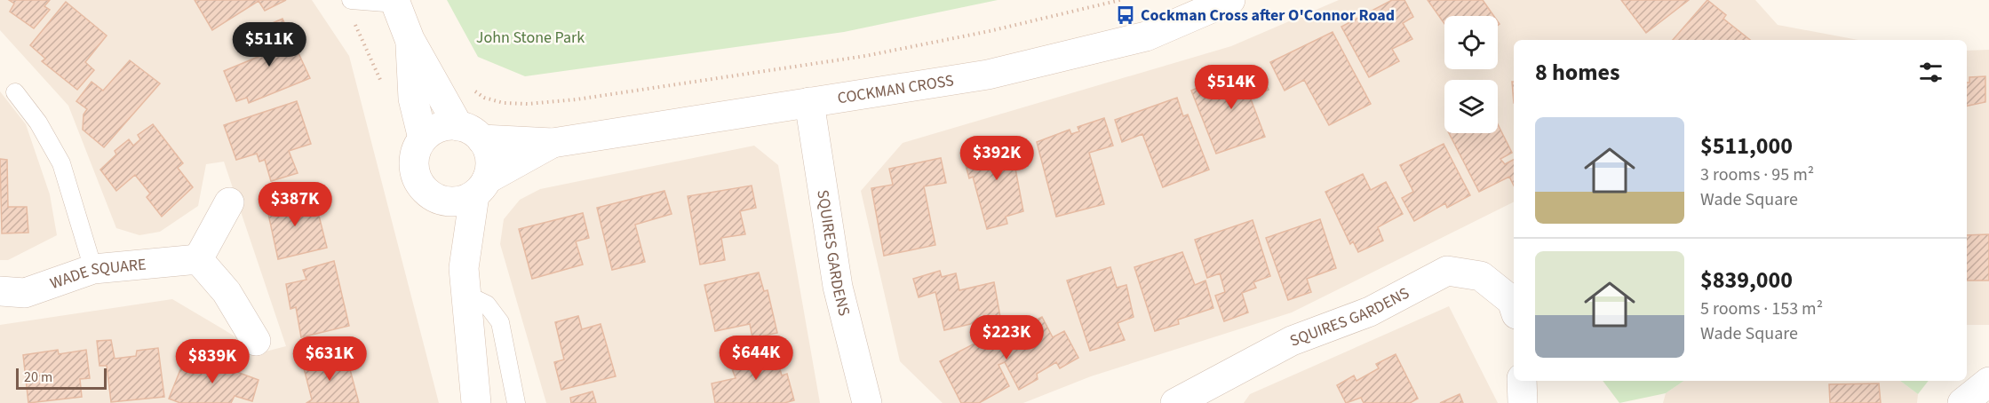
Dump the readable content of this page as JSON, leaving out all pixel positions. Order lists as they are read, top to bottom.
{
  "streets": {
    "street": ["COCKMAN CROSS", "SQUIRES GARDENS", "WADE SQUARE"]
  },
  "crossings": [
    ["COCKMAN CROSS", "SQUIRES GARDENS"]
  ],
  "parks": ["John Stone Park"],
  "places": {
    "bus stop": ["Cockman Cross after O'Connor Road"]
  },
  "scale_bar": "20 m",
  "page": {
    "price": [
      "$511K",
      "$514K",
      "$392K",
      "$387K",
      "$223K",
      "$644K",
      "$631K",
      "$839K"
    ],
    "heading": "8 homes",
    "list": [
      {
        "name": "$511,000",
        "note": "3 rooms · 95 m² · Wade Square"
      },
      {
        "name": "$839,000",
        "note": "5 rooms · 153 m² · Wade Square"
      }
    ],
    "scale": "20 m"
  }
}
